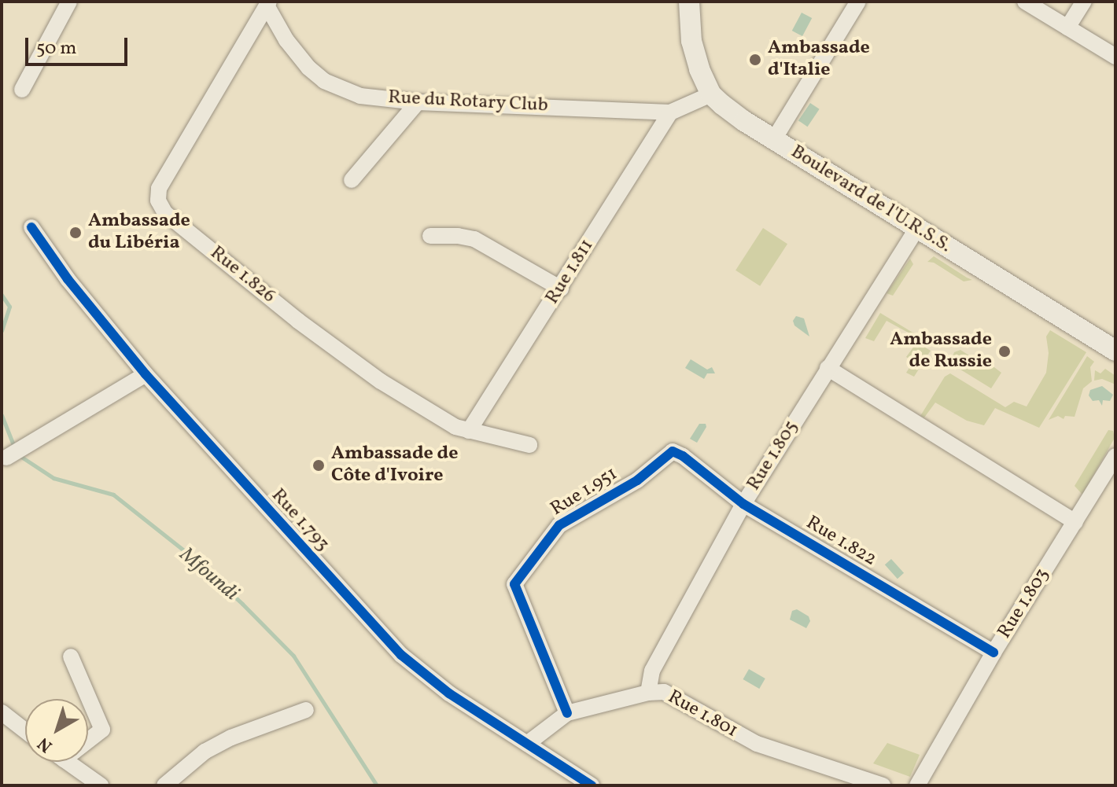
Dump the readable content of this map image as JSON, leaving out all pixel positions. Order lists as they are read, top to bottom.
{
  "streets": {
    "street": [
      "Rue du Rotary Club",
      "Boulevard de l'U.R.S.S.",
      "Rue 1.811",
      "Rue 1.826",
      "Rue 1.805",
      "Rue 1.951",
      "Rue 1.793",
      "Rue 1.822",
      "Rue 1.803",
      "Rue 1.801"
    ]
  },
  "crossings": [
    ["Rue du Rotary Club", "Boulevard de l'U.R.S.S."],
    ["Rue du Rotary Club", "Rue 1.811"],
    ["Rue du Rotary Club", "Rue 1.826"],
    ["Boulevard de l'U.R.S.S.", "Rue 1.805"],
    ["Rue 1.811", "Rue 1.826"],
    ["Rue 1.805", "Rue 1.822"],
    ["Rue 1.805", "Rue 1.801"],
    ["Rue 1.951", "Rue 1.822"],
    ["Rue 1.951", "Rue 1.801"],
    ["Rue 1.793", "Rue 1.801"],
    ["Rue 1.822", "Rue 1.803"]
  ],
  "water": ["Mfoundi"],
  "places": [
    "Ambassade d'Italie",
    "Ambassade du Libéria",
    "Ambassade de Russie",
    "Ambassade de Côte d'Ivoire"
  ],
  "scale_bar": "50 m",
  "north": "bottom left"
}
